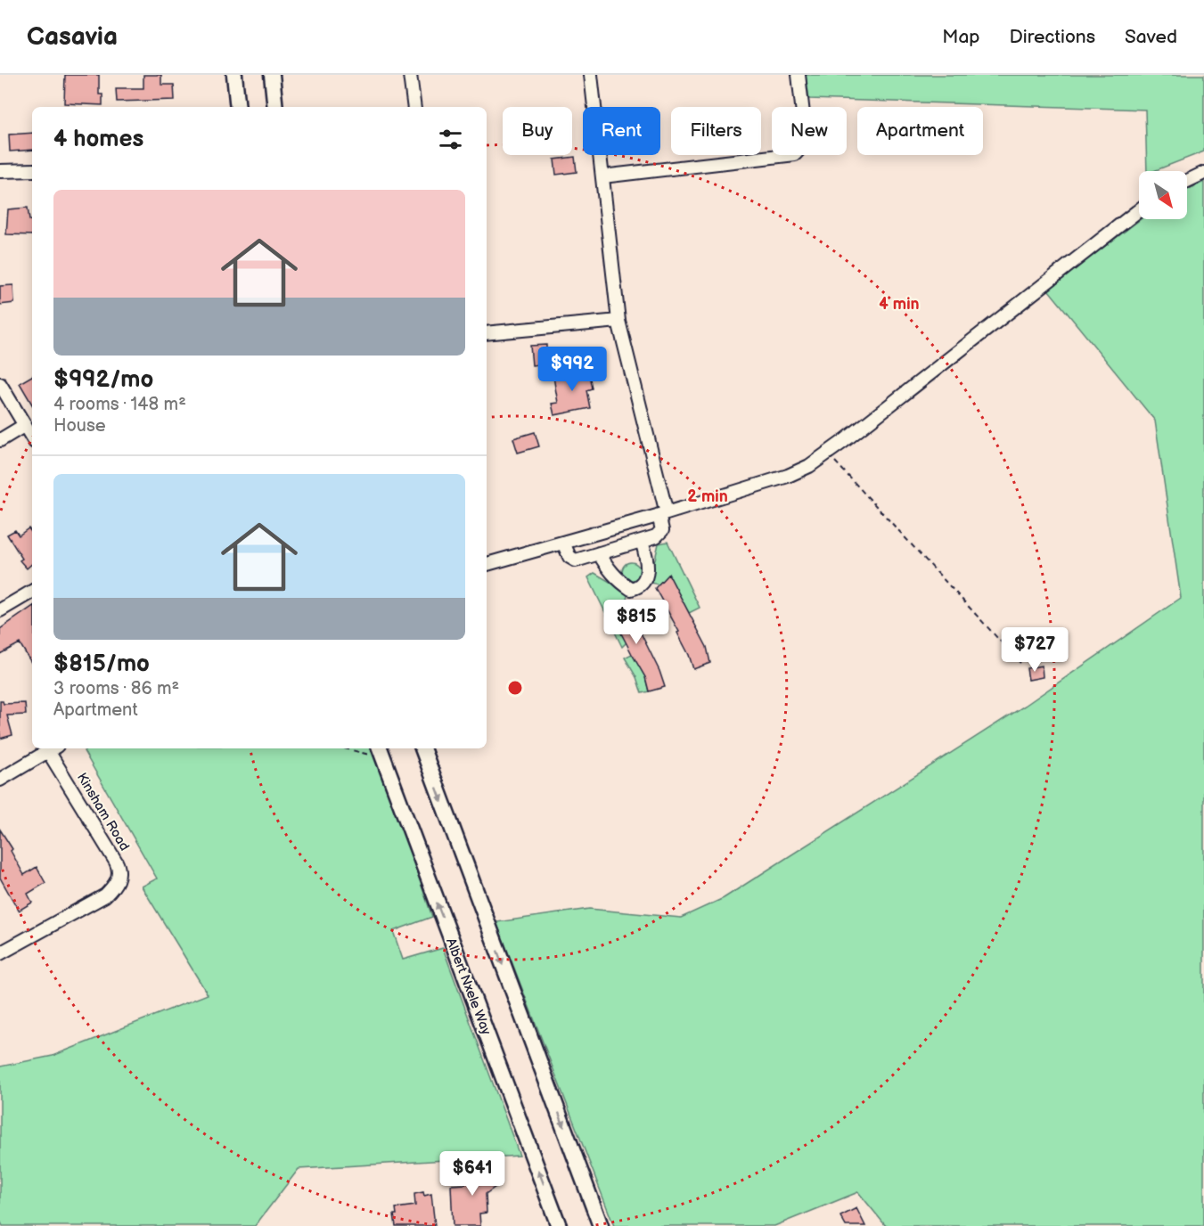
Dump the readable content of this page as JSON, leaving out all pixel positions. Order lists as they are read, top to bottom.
{
  "streets": {
    "main road": ["Albert Nxele Way"],
    "street": ["Kinsham Road"]
  },
  "north": "bottom right",
  "page": {
    "header": "Casavia",
    "nav": ["Map", "Directions", "Saved"],
    "chip": [
      "Buy",
      "Rent",
      "Filters",
      "New",
      "Apartment"
    ],
    "heading": "4 homes",
    "list": [
      {
        "name": "$992/mo",
        "note": "4 rooms · 148 m² · House"
      },
      {
        "name": "$815/mo",
        "note": "3 rooms · 86 m² · Apartment"
      }
    ],
    "price": [
      "$992",
      "$815",
      "$727",
      "$641"
    ]
  },
  "rings": ["4 min", "2 min"]
}
